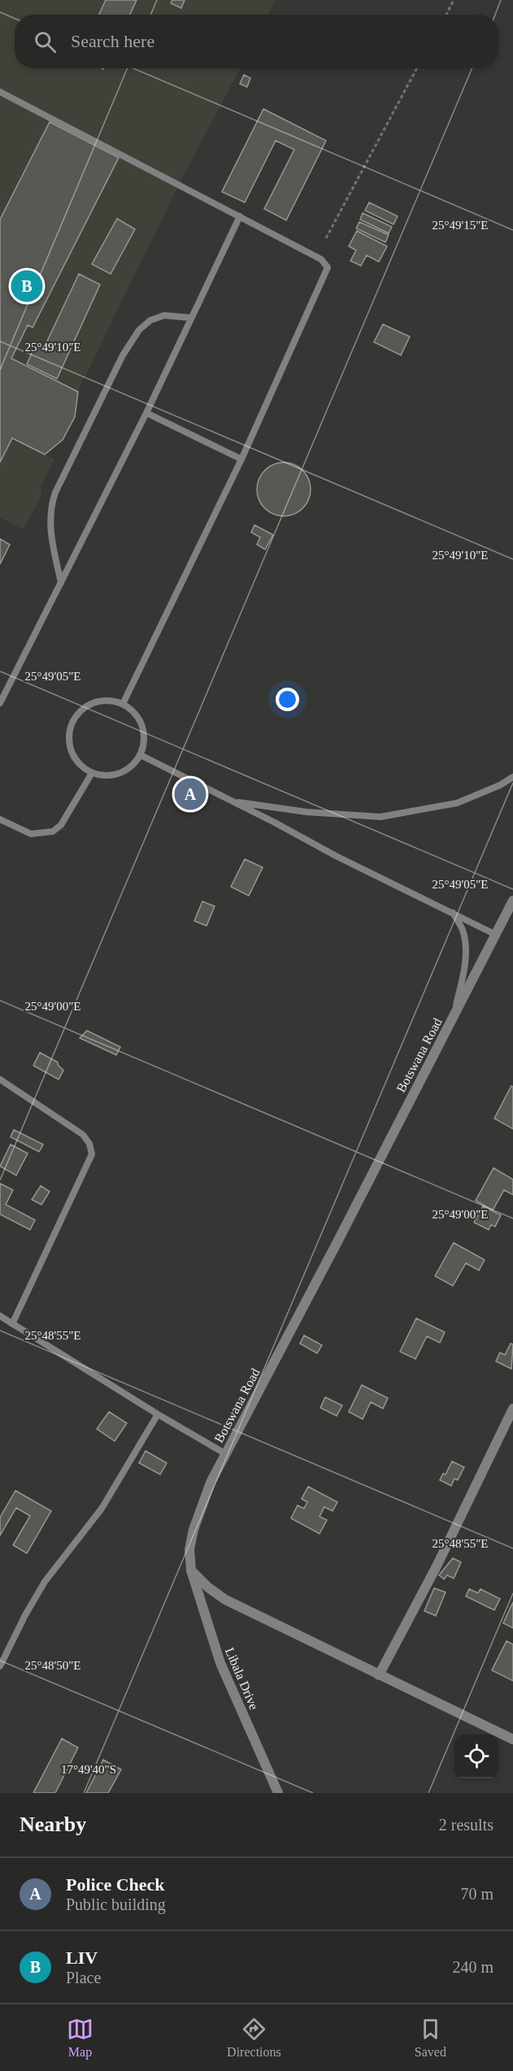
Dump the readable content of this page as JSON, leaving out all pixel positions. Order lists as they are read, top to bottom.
{
  "streets": {
    "street": ["Botswana Road", "Libala Drive"]
  },
  "crossings": [
    ["Botswana Road", "Libala Drive"]
  ],
  "page": {
    "search": "Search here",
    "pins": ["B", "A"],
    "heading": ["Nearby", "2 results"],
    "list": [
      {
        "mark": "A",
        "name": "Police Check",
        "note": "Public building",
        "value": "70 m"
      },
      {
        "mark": "B",
        "name": "LIV",
        "note": "Place",
        "value": "240 m"
      }
    ],
    "nav": ["Map", "Directions", "Saved"]
  },
  "coordinates": [
    "25°49'15\"E",
    "25°49'10\"E",
    "25°49'05\"E",
    "25°49'00\"E",
    "25°48'55\"E",
    "25°48'50\"E",
    "17°49'40\"S"
  ]
}
